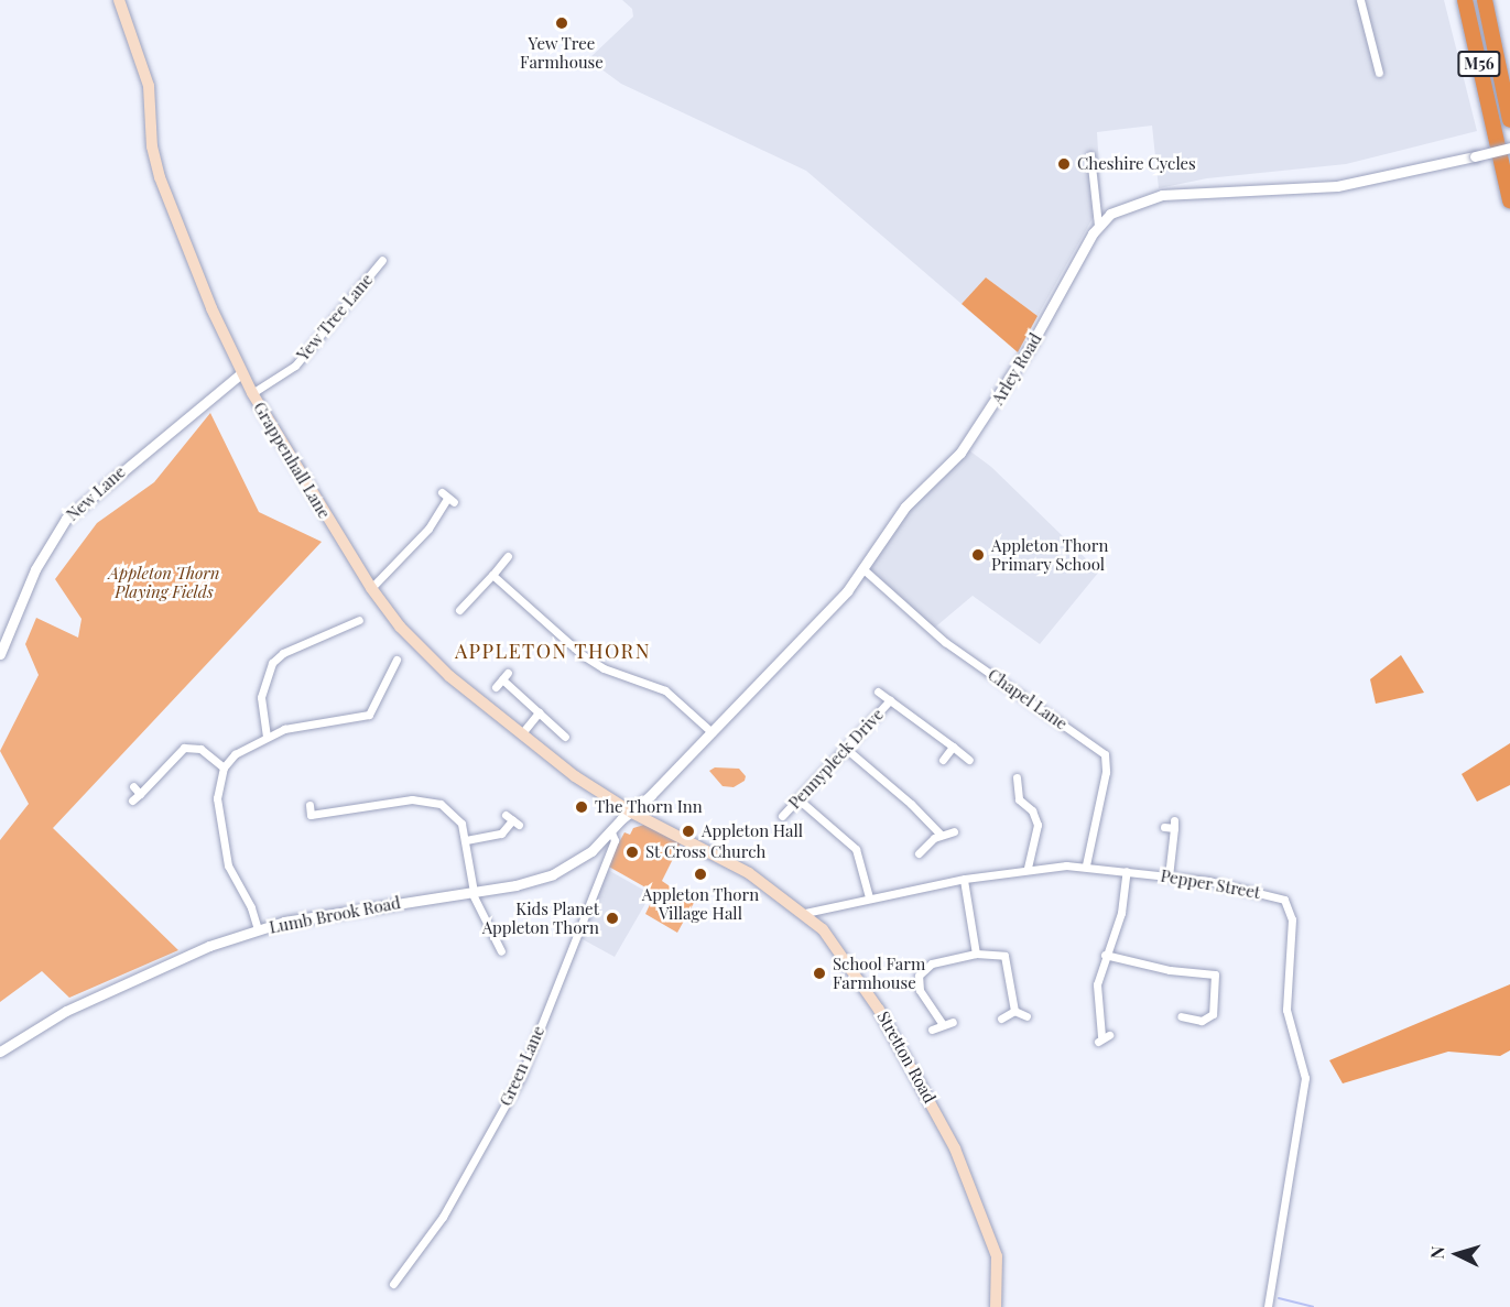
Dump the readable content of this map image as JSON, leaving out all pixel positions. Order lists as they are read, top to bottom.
{
  "streets": {
    "highway": ["M56"],
    "main road": ["Grappenhall Lane", "Stretton Road"],
    "street": [
      "Yew Tree Lane",
      "Arley Road",
      "New Lane",
      "Chapel Lane",
      "Pennypleck Drive",
      "Pepper Street",
      "Lumb Brook Road",
      "Green Lane"
    ]
  },
  "crossings": [
    ["Yew Tree Lane", "Grappenhall Lane"],
    ["Arley Road", "Grappenhall Lane"],
    ["Arley Road", "Chapel Lane"],
    ["Arley Road", "Lumb Brook Road"],
    ["Arley Road", "Stretton Road"],
    ["Grappenhall Lane", "New Lane"],
    ["Grappenhall Lane", "Lumb Brook Road"],
    ["Grappenhall Lane", "Stretton Road"],
    ["Chapel Lane", "Pepper Street"],
    ["Pepper Street", "Stretton Road"],
    ["Lumb Brook Road", "Stretton Road"],
    ["Lumb Brook Road", "Green Lane"]
  ],
  "districts": ["APPLETON THORN"],
  "parks": ["Appleton Thorn Playing Fields"],
  "places": [
    "Yew Tree Farmhouse",
    "Cheshire Cycles",
    "Appleton Thorn Primary School",
    "The Thorn Inn",
    "Appleton Hall",
    "St Cross Church",
    "Appleton Thorn Village Hall",
    "Kids Planet Appleton Thorn",
    "School Farm Farmhouse"
  ],
  "north": "left"
}
